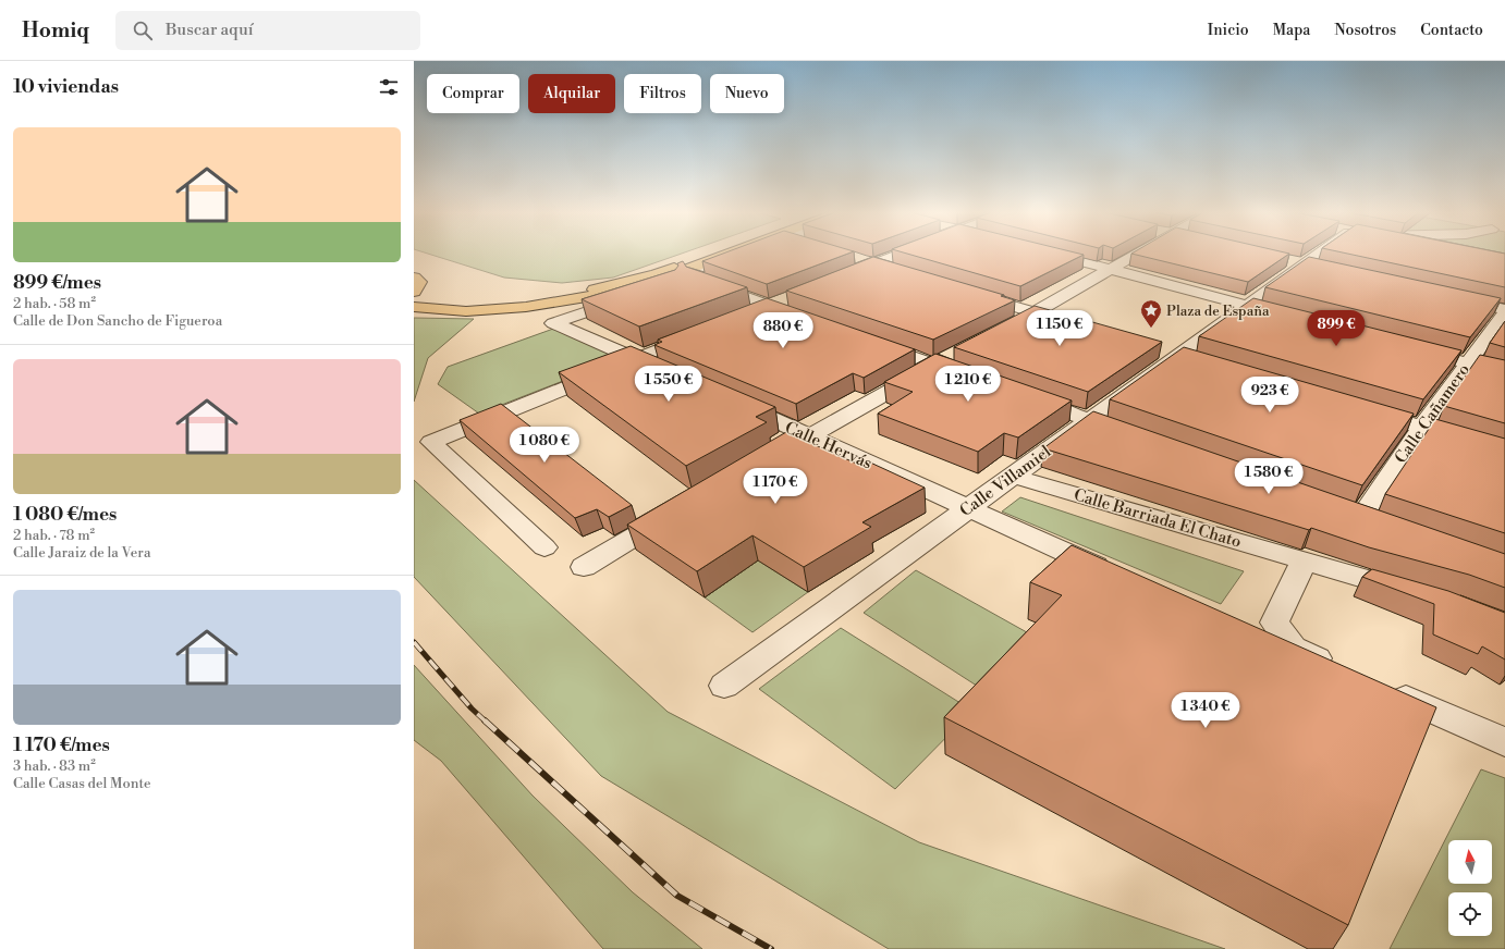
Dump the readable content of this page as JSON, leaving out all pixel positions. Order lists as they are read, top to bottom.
{
  "streets": {
    "street": [
      "Calle Cañamero",
      "Calle Hervás",
      "Calle Villamiel",
      "Calle Barriada El Chato"
    ]
  },
  "crossings": [
    ["Calle Hervás", "Calle Villamiel"],
    ["Calle Villamiel", "Calle Barriada El Chato"]
  ],
  "places": {
    "place": ["Plaza de España"]
  },
  "north": "top",
  "page": {
    "header": "Homiq",
    "search": "Buscar aquí",
    "nav": [
      "Inicio",
      "Mapa",
      "Nosotros",
      "Contacto"
    ],
    "heading": "10 viviendas",
    "chip": [
      "Comprar",
      "Alquilar",
      "Filtros",
      "Nuevo"
    ],
    "list": [
      {
        "name": "899 €/mes",
        "note": "2 hab. · 58 m² · Calle de Don Sancho de Figueroa"
      },
      {
        "name": "1 080 €/mes",
        "note": "2 hab. · 78 m² · Calle Jaraiz de la Vera"
      },
      {
        "name": "1 170 €/mes",
        "note": "3 hab. · 83 m² · Calle Casas del Monte"
      }
    ],
    "price": [
      "1 150 €",
      "899 €",
      "880 €",
      "1 550 €",
      "1 210 €",
      "923 €",
      "1 080 €",
      "1 580 €",
      "1 170 €",
      "1 340 €"
    ]
  }
}
